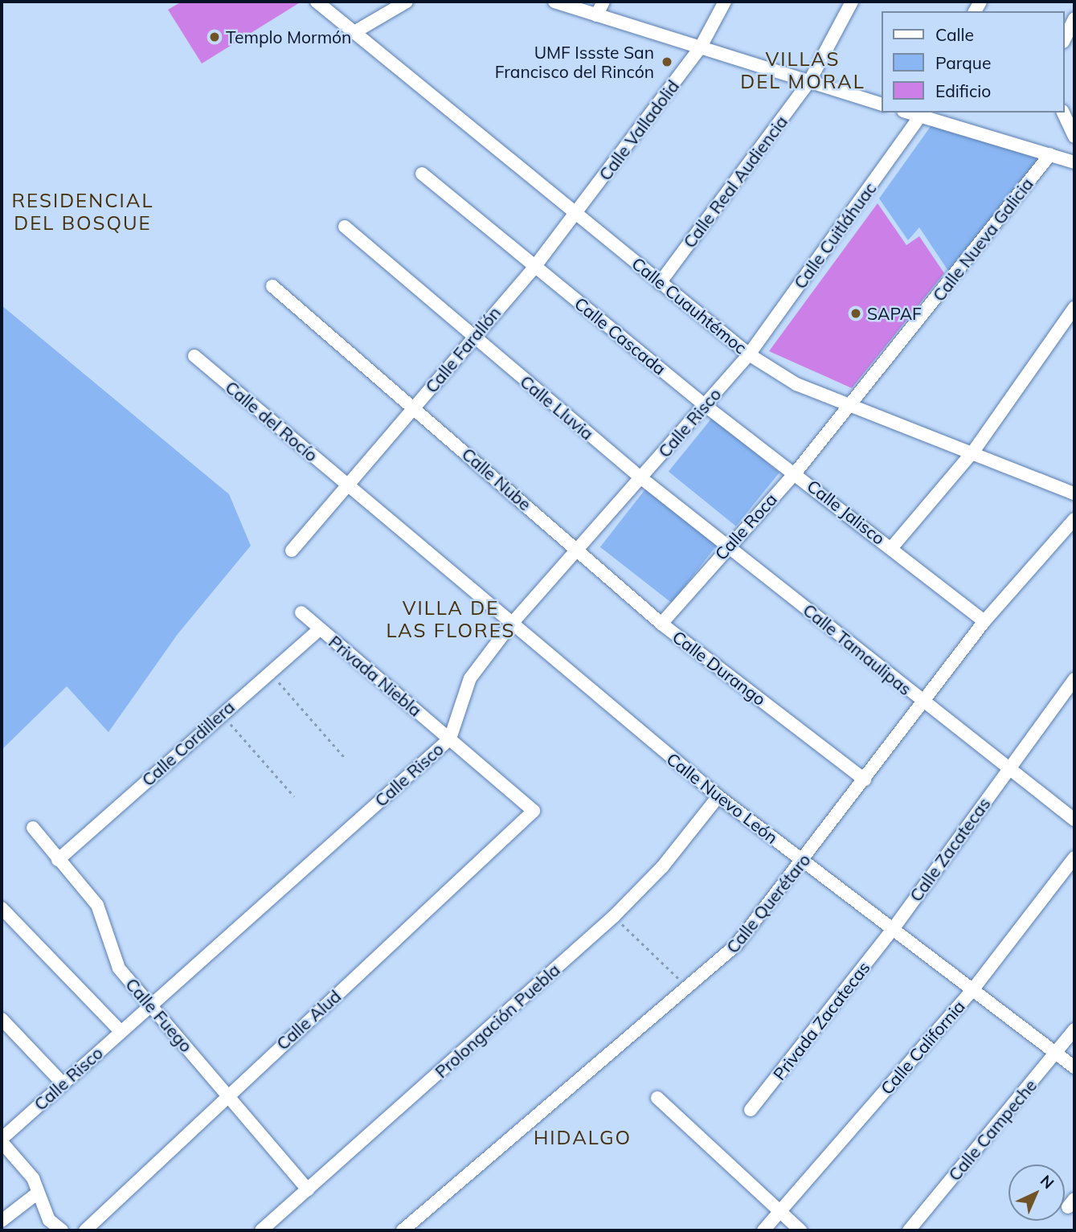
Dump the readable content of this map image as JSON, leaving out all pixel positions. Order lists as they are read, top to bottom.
{
  "streets": {
    "street": [
      "Calle Valladolid",
      "Calle Real Audiencia",
      "Calle Cuitláhuac",
      "Calle Nueva Galicia",
      "Calle Cuauhtémoc",
      "Calle Cascada",
      "Calle Farallón",
      "Calle Lluvia",
      "Calle del Rocío",
      "Calle Risco",
      "Calle Nube",
      "Calle Jalisco",
      "Calle Roca",
      "Calle Tamaulipas",
      "Calle Durango",
      "Privada Niebla",
      "Calle Cordillera",
      "Calle Nuevo León",
      "Calle Zacatecas",
      "Calle Querétaro",
      "Calle Fuego",
      "Calle Alud",
      "Prolongación Puebla",
      "Privada Zacatecas",
      "Calle California",
      "Calle Campeche"
    ]
  },
  "crossings": [
    ["Calle Valladolid", "Calle Cuauhtémoc"],
    ["Calle Valladolid", "Calle Farallón"],
    ["Calle Real Audiencia", "Calle Cuauhtémoc"],
    ["Calle Cuitláhuac", "Calle Cuauhtémoc"],
    ["Calle Cuitláhuac", "Calle Risco"],
    ["Calle Nueva Galicia", "Calle Cuauhtémoc"],
    ["Calle Nueva Galicia", "Calle Roca"],
    ["Calle Cuauhtémoc", "Calle Farallón"],
    ["Calle Cuauhtémoc", "Calle Risco"],
    ["Calle Cuauhtémoc", "Calle Roca"],
    ["Calle Cascada", "Calle Farallón"],
    ["Calle Cascada", "Calle Risco"],
    ["Calle Cascada", "Calle Jalisco"],
    ["Calle Farallón", "Calle Lluvia"],
    ["Calle Farallón", "Calle del Rocío"],
    ["Calle Farallón", "Calle Nube"],
    ["Calle Lluvia", "Calle Risco"],
    ["Calle Lluvia", "Calle Tamaulipas"],
    ["Calle del Rocío", "Calle Risco"],
    ["Calle del Rocío", "Calle Nuevo León"],
    ["Calle Risco", "Calle Nube"],
    ["Calle Risco", "Calle Jalisco"],
    ["Calle Risco", "Calle Tamaulipas"],
    ["Calle Risco", "Calle Durango"],
    ["Calle Risco", "Privada Niebla"],
    ["Calle Risco", "Calle Nuevo León"],
    ["Calle Risco", "Calle Fuego"],
    ["Calle Nube", "Calle Durango"],
    ["Calle Jalisco", "Calle Roca"],
    ["Calle Jalisco", "Calle Querétaro"],
    ["Calle Roca", "Calle Tamaulipas"],
    ["Calle Roca", "Calle Durango"],
    ["Calle Tamaulipas", "Calle Zacatecas"],
    ["Calle Tamaulipas", "Calle Querétaro"],
    ["Calle Durango", "Calle Querétaro"],
    ["Privada Niebla", "Calle Cordillera"],
    ["Privada Niebla", "Calle Alud"],
    ["Calle Cordillera", "Calle Fuego"],
    ["Calle Nuevo León", "Calle Zacatecas"],
    ["Calle Nuevo León", "Calle Querétaro"],
    ["Calle Nuevo León", "Prolongación Puebla"],
    ["Calle Nuevo León", "Privada Zacatecas"],
    ["Calle Nuevo León", "Calle California"],
    ["Calle Nuevo León", "Calle Campeche"],
    ["Calle Zacatecas", "Privada Zacatecas"],
    ["Calle Fuego", "Calle Alud"],
    ["Calle Fuego", "Prolongación Puebla"]
  ],
  "districts": [
    "VILLAS DEL MORAL",
    "RESIDENCIAL DEL BOSQUE",
    "VILLA DE LAS FLORES",
    "HIDALGO"
  ],
  "places": ["Templo Mormón", "UMF Issste San Francisco del Rincón", "SAPAF"],
  "legend": ["Calle", "Parque", "Edificio"],
  "north": "top right"
}
